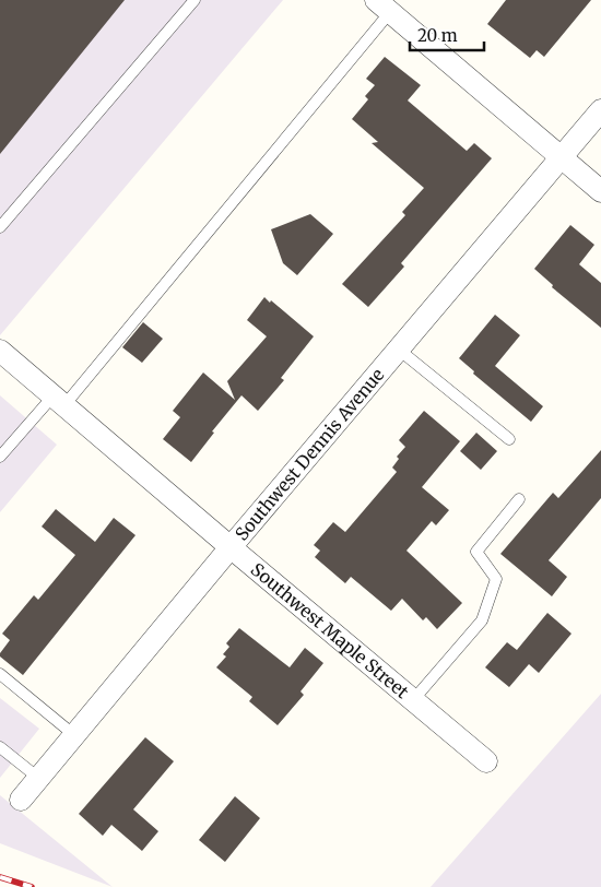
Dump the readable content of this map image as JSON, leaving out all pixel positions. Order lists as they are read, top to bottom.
{
  "streets": {
    "street": ["Southwest Dennis Avenue", "Southwest Maple Street"]
  },
  "crossings": [
    ["Southwest Dennis Avenue", "Southwest Maple Street"]
  ],
  "scale_bar": "20 m"
}
